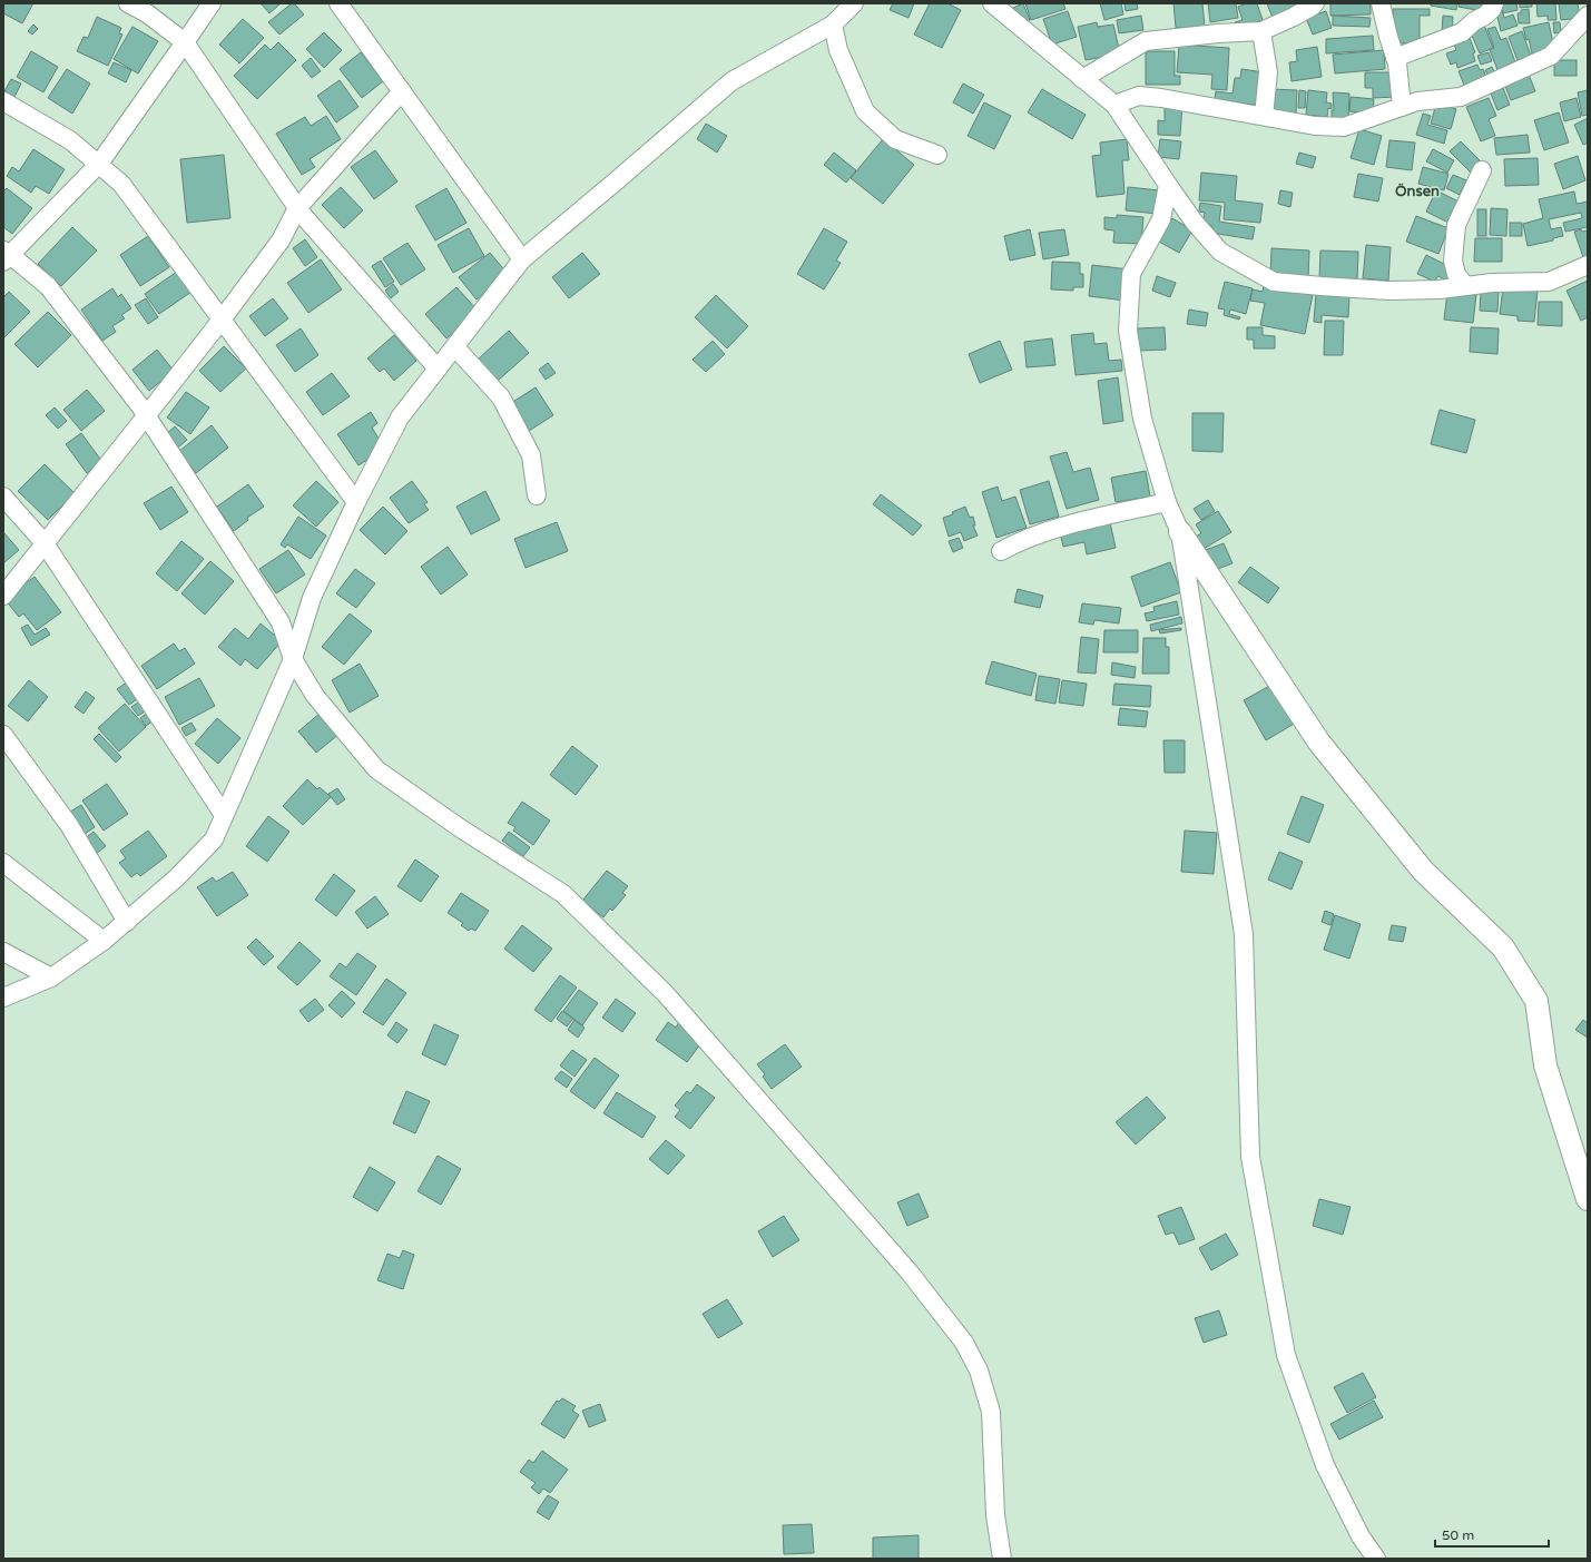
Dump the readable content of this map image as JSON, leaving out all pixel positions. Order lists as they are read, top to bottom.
{
  "districts": ["Önsen"],
  "scale_bar": "50 m"
}
